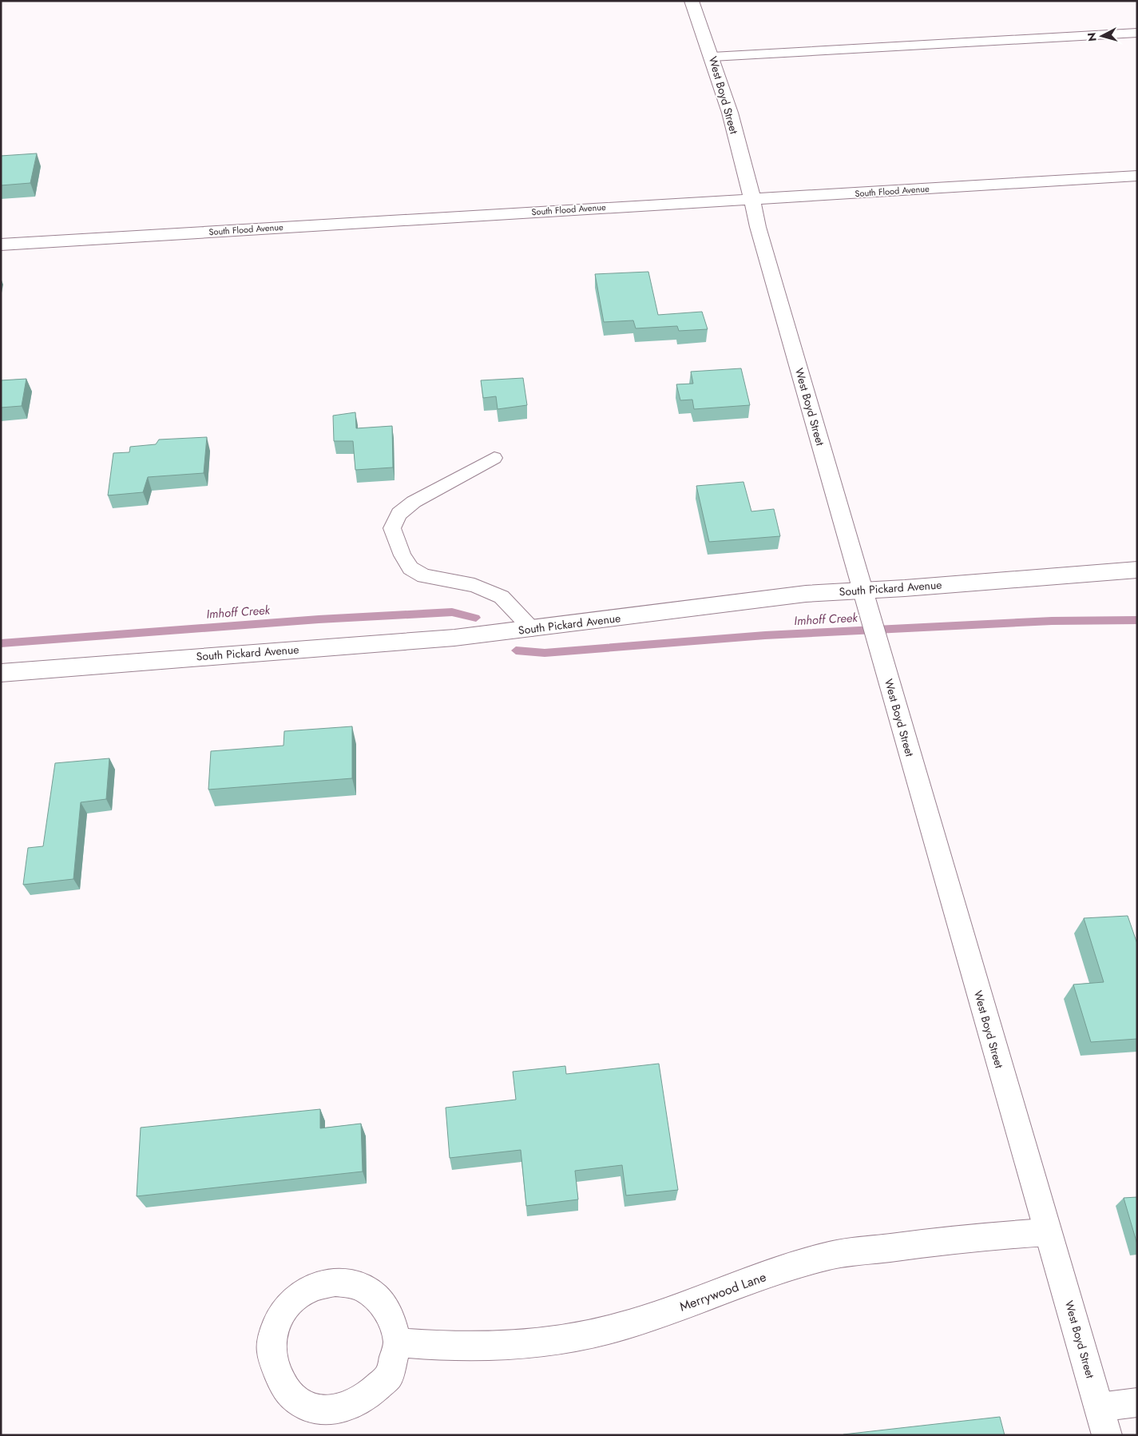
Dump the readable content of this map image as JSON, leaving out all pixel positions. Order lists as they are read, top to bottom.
{
  "streets": {
    "street": [
      "West Boyd Street",
      "South Flood Avenue",
      "South Pickard Avenue",
      "Merrywood Lane"
    ]
  },
  "crossings": [
    ["West Boyd Street", "South Flood Avenue"],
    ["West Boyd Street", "South Pickard Avenue"],
    ["West Boyd Street", "Merrywood Lane"]
  ],
  "water": ["Imhoff Creek"],
  "north": "left"
}
